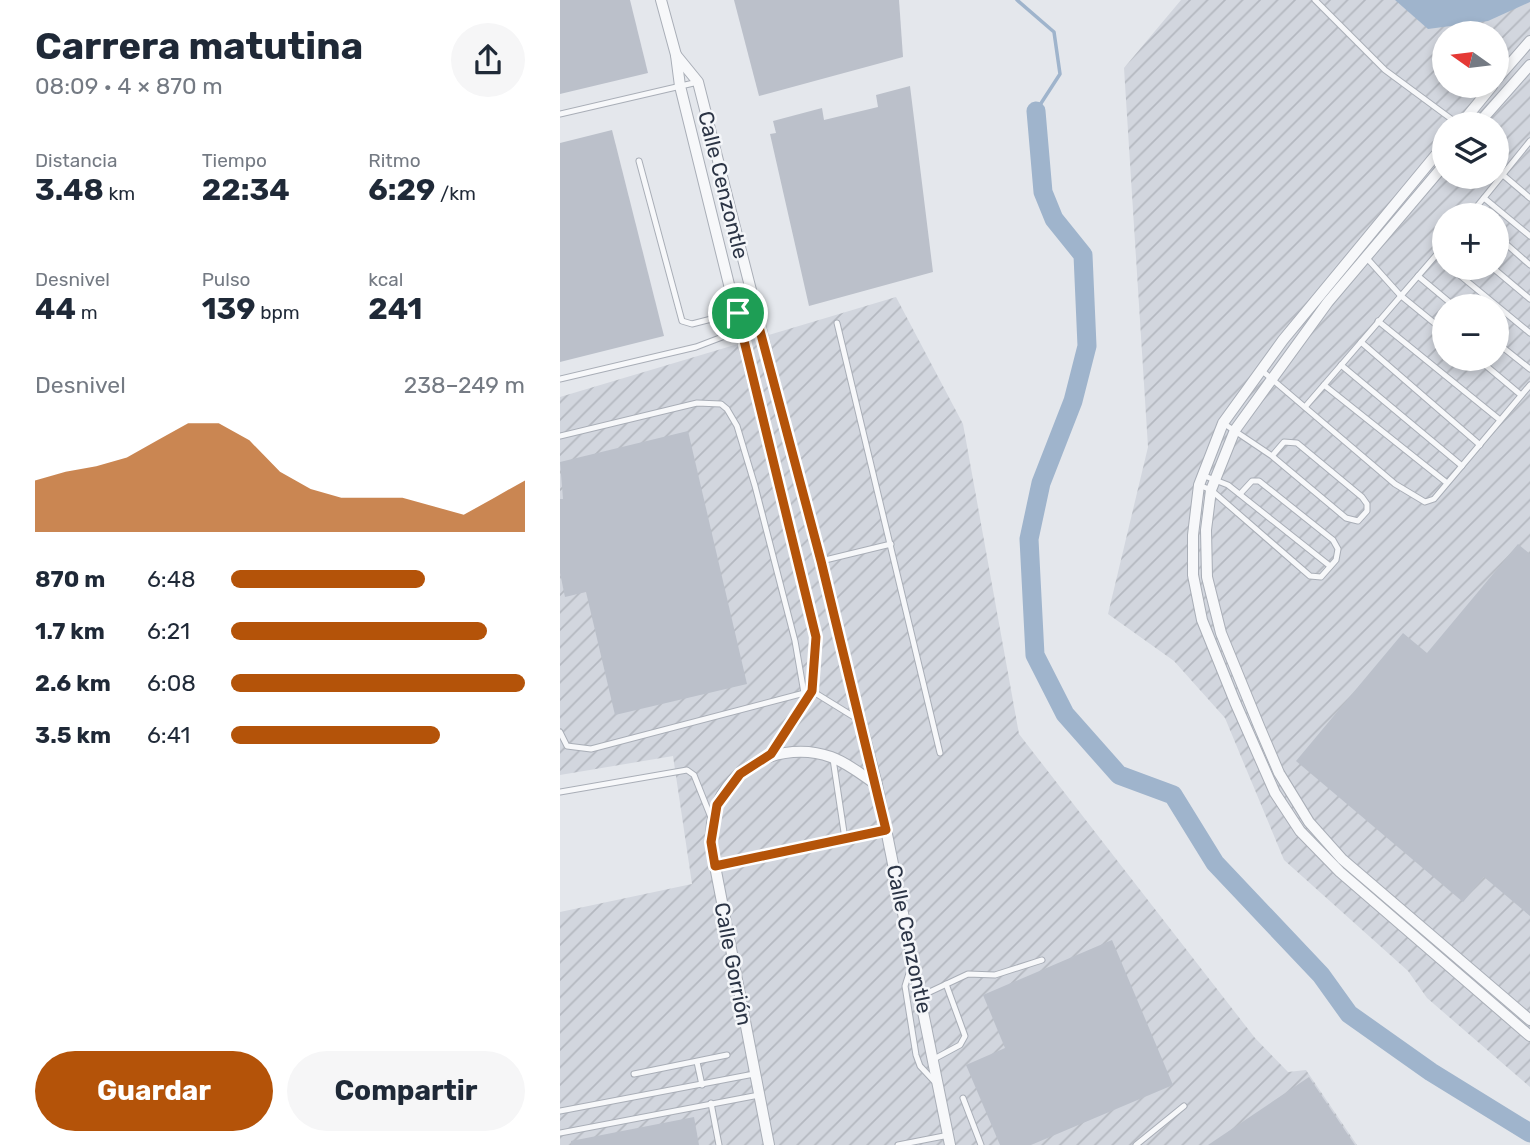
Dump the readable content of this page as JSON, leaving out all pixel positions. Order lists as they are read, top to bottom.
{
  "streets": {
    "street": ["Calle Cenzontle", "Calle Gorrión"]
  },
  "crossings": [
    ["Calle Cenzontle", "Calle Gorrión"]
  ],
  "north": "left",
  "page": {
    "heading": ["Carrera matutina", "08:09 · 4 × 870 m"],
    "map_buttons": ["+", "−"],
    "stats": [
      ["Distancia", "3.48 km"],
      ["Tiempo", "22:34"],
      ["Ritmo", "6:29 /km"],
      ["Desnivel", "44 m"],
      ["Pulso", "139 bpm"],
      ["kcal", "241"]
    ],
    "chart": ["Desnivel", "238–249 m"],
    "list": [
      {
        "name": "870 m",
        "note": "6:48"
      },
      {
        "name": "1.7 km",
        "note": "6:21"
      },
      {
        "name": "2.6 km",
        "note": "6:08"
      },
      {
        "name": "3.5 km",
        "note": "6:41"
      }
    ],
    "buttons": ["Guardar", "Compartir"]
  }
}
